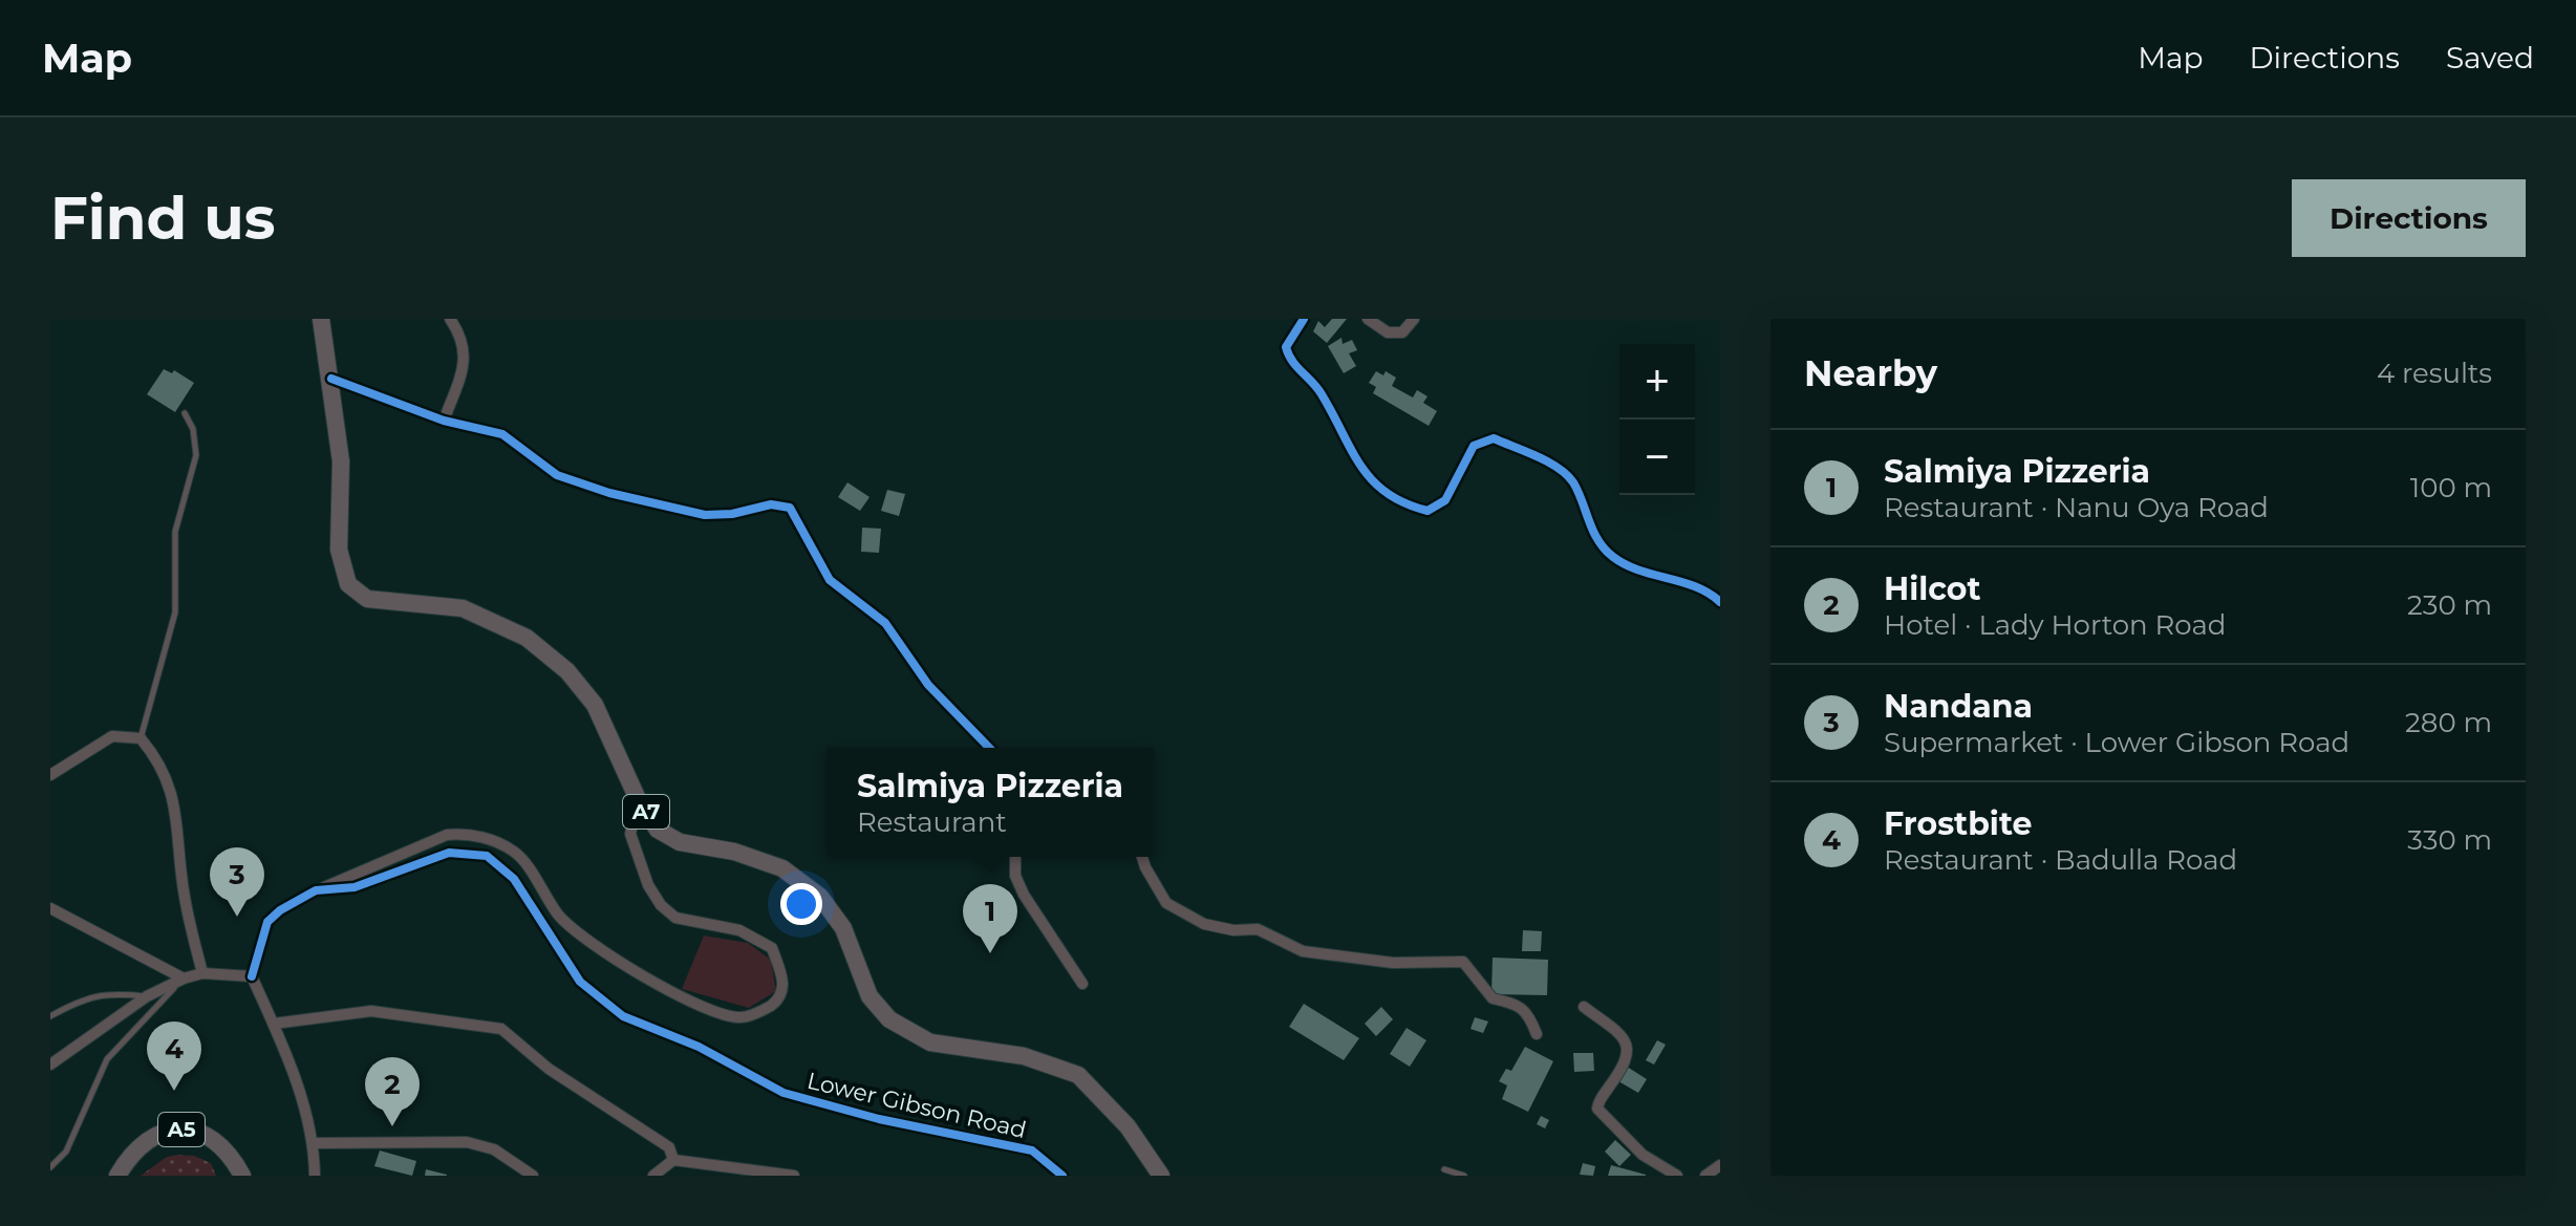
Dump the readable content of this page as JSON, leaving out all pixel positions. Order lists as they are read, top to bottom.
{
  "streets": {
    "highway": ["A7", "A5"],
    "street": ["Lower Gibson Road"]
  },
  "page": {
    "header": "Map",
    "nav": ["Map", "Directions", "Saved"],
    "buttons": "Directions",
    "title": "Find us",
    "heading": ["Nearby", "4 results"],
    "map_buttons": ["+", "−"],
    "list": [
      {
        "mark": "1",
        "name": "Salmiya Pizzeria",
        "note": "Restaurant · Nanu Oya Road",
        "value": "100 m"
      },
      {
        "mark": "2",
        "name": "Hilcot",
        "note": "Hotel · Lady Horton Road",
        "value": "230 m"
      },
      {
        "mark": "3",
        "name": "Nandana",
        "note": "Supermarket · Lower Gibson Road",
        "value": "280 m"
      },
      {
        "mark": "4",
        "name": "Frostbite",
        "note": "Restaurant · Badulla Road",
        "value": "330 m"
      }
    ],
    "popup": ["Salmiya Pizzeria", "Restaurant"],
    "pins": [
      "3",
      "1",
      "4",
      "2"
    ]
  }
}
